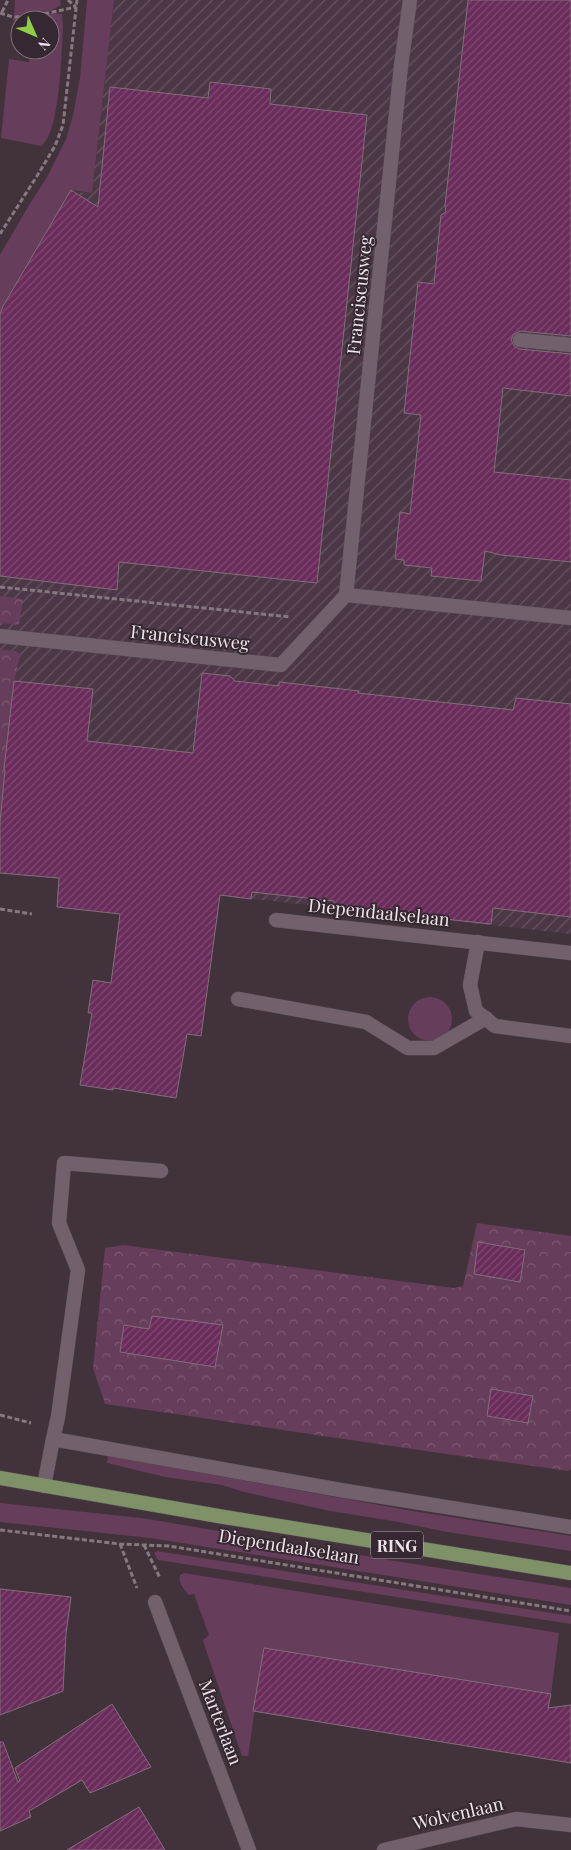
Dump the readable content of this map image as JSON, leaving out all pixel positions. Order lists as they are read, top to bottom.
{
  "streets": {
    "main road": ["Diependaalselaan", "RING"],
    "street": ["Franciscusweg", "Marterlaan", "Wolvenlaan"]
  },
  "north": "bottom right"
}
